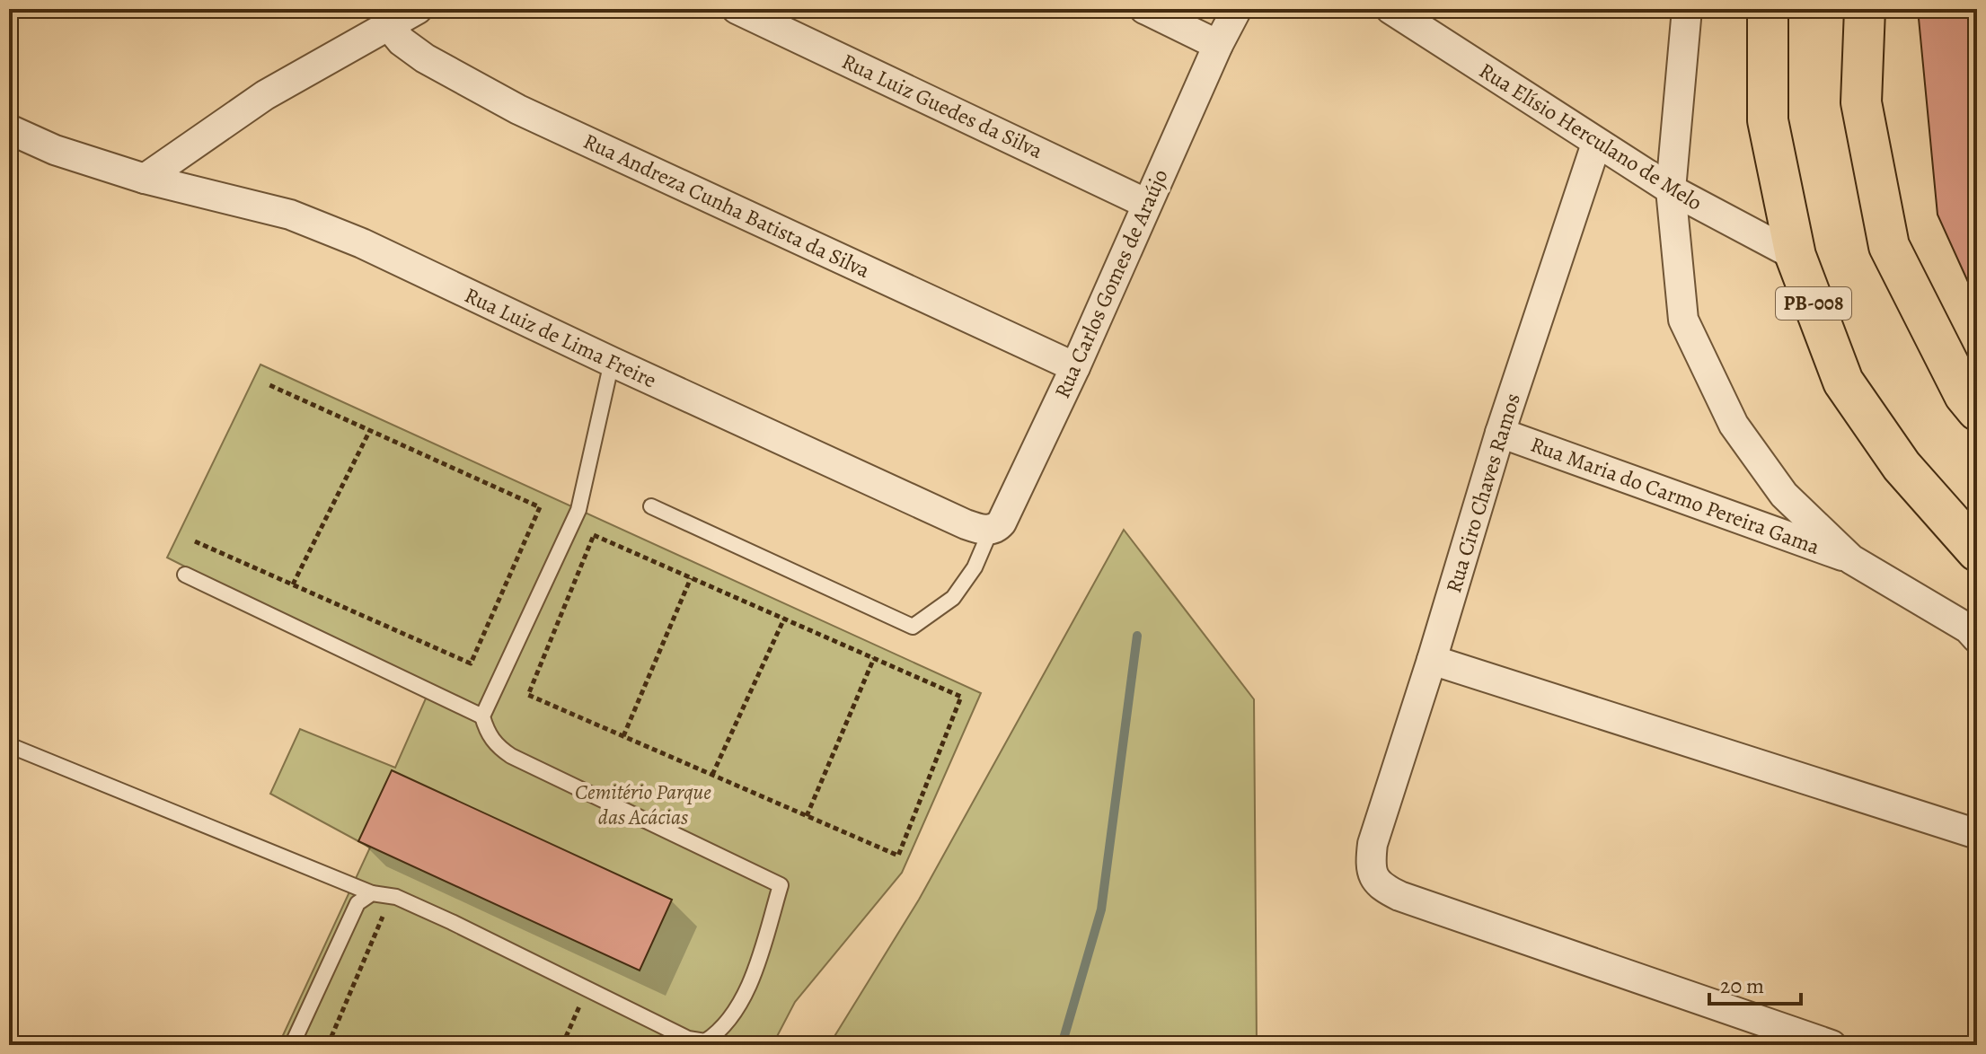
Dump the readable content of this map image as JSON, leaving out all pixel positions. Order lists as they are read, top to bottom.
{
  "streets": {
    "main road": ["PB-008"],
    "street": [
      "Rua Luiz Guedes da Silva",
      "Rua Elísio Herculano de Melo",
      "Rua Andreza Cunha Batista da Silva",
      "Rua Carlos Gomes de Araújo",
      "Rua Luiz de Lima Freire",
      "Rua Ciro Chaves Ramos",
      "Rua Maria do Carmo Pereira Gama"
    ]
  },
  "crossings": [
    ["Rua Luiz Guedes da Silva", "Rua Carlos Gomes de Araújo"],
    ["Rua Elísio Herculano de Melo", "PB-008"],
    ["Rua Elísio Herculano de Melo", "Rua Ciro Chaves Ramos"],
    ["Rua Andreza Cunha Batista da Silva", "Rua Carlos Gomes de Araújo"],
    ["Rua Carlos Gomes de Araújo", "Rua Luiz de Lima Freire"],
    ["Rua Ciro Chaves Ramos", "Rua Maria do Carmo Pereira Gama"]
  ],
  "parks": ["Cemitério Parque das Acácias"],
  "scale_bar": "20 m"
}
